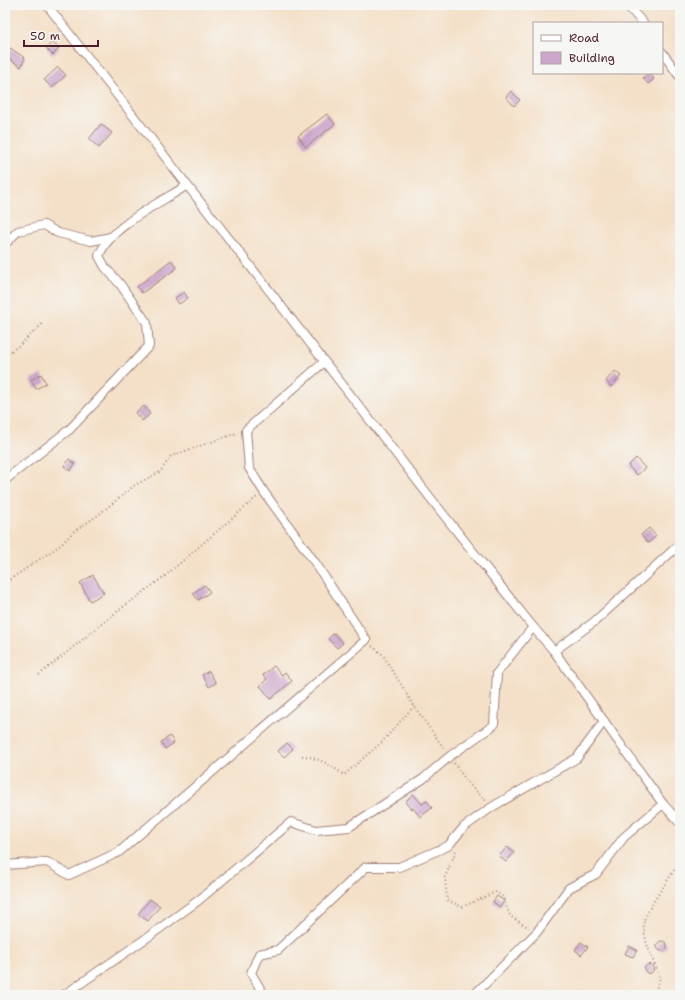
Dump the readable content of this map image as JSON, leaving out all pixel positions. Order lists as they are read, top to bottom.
{
  "legend": ["Road", "Building"],
  "scale_bar": "50 m"
}
